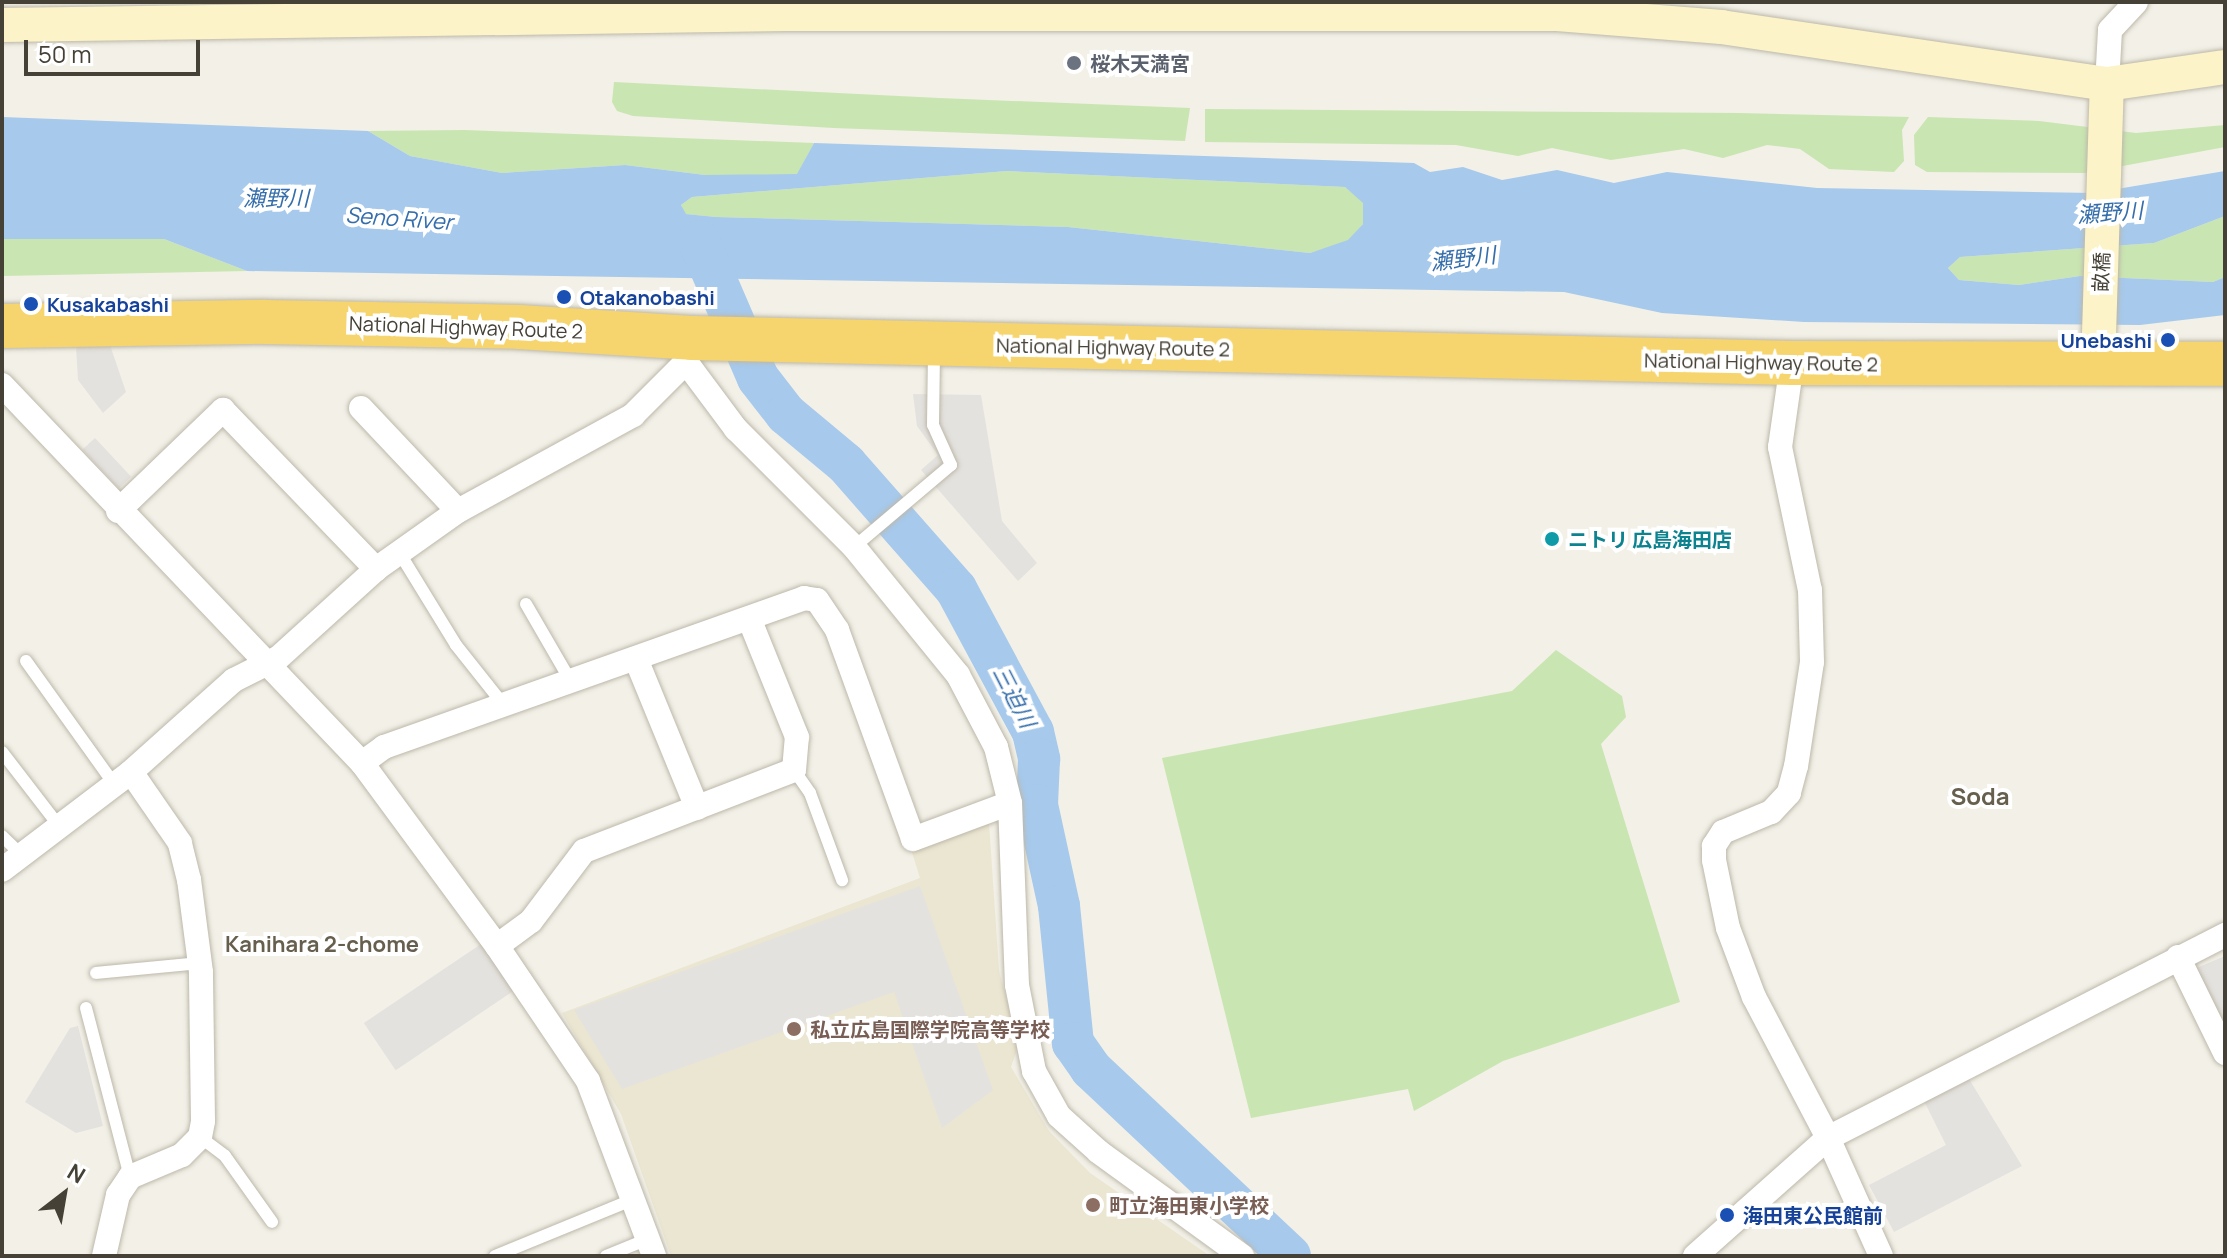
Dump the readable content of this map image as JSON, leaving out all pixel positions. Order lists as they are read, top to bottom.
{
  "streets": {
    "highway": ["National Highway Route 2"],
    "street": ["畝橋"]
  },
  "crossings": [
    ["畝橋", "National Highway Route 2"]
  ],
  "districts": ["Soda", "Kanihara 2-chome"],
  "water": ["瀬野川", "Seno River", "三迫川"],
  "places": [
    "桜木天満宮",
    "Otakanobashi",
    "Kusakabashi",
    "Unebashi",
    "ニトリ 広島海田店",
    "私立広島国際学院高等学校",
    "町立海田東小学校",
    "海田東公民館前"
  ],
  "scale_bar": "50 m",
  "north": "top right"
}
